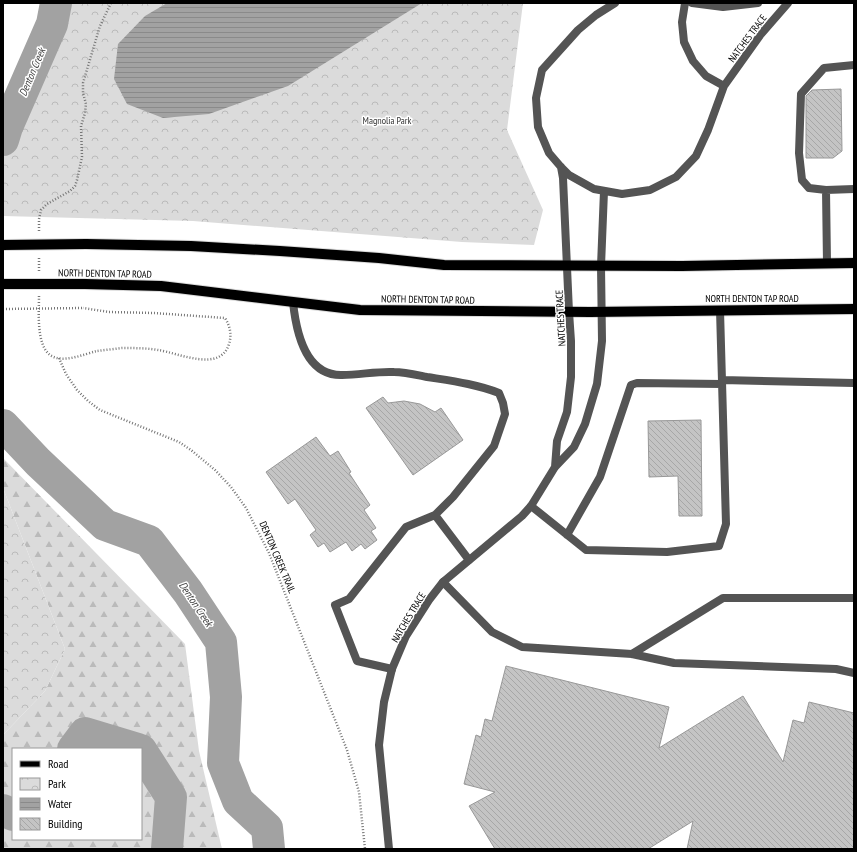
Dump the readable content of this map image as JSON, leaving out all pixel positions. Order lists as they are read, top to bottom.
{
  "streets": {
    "main road": ["NORTH DENTON TAP ROAD"],
    "street": ["NATCHES TRACE"],
    "path": ["DENTON CREEK TRAIL"]
  },
  "crossings": [
    ["NATCHES TRACE", "NORTH DENTON TAP ROAD"]
  ],
  "water": ["Denton Creek"],
  "parks": ["Magnolia Park"],
  "legend": [
    "Road",
    "Park",
    "Water",
    "Building"
  ]
}
